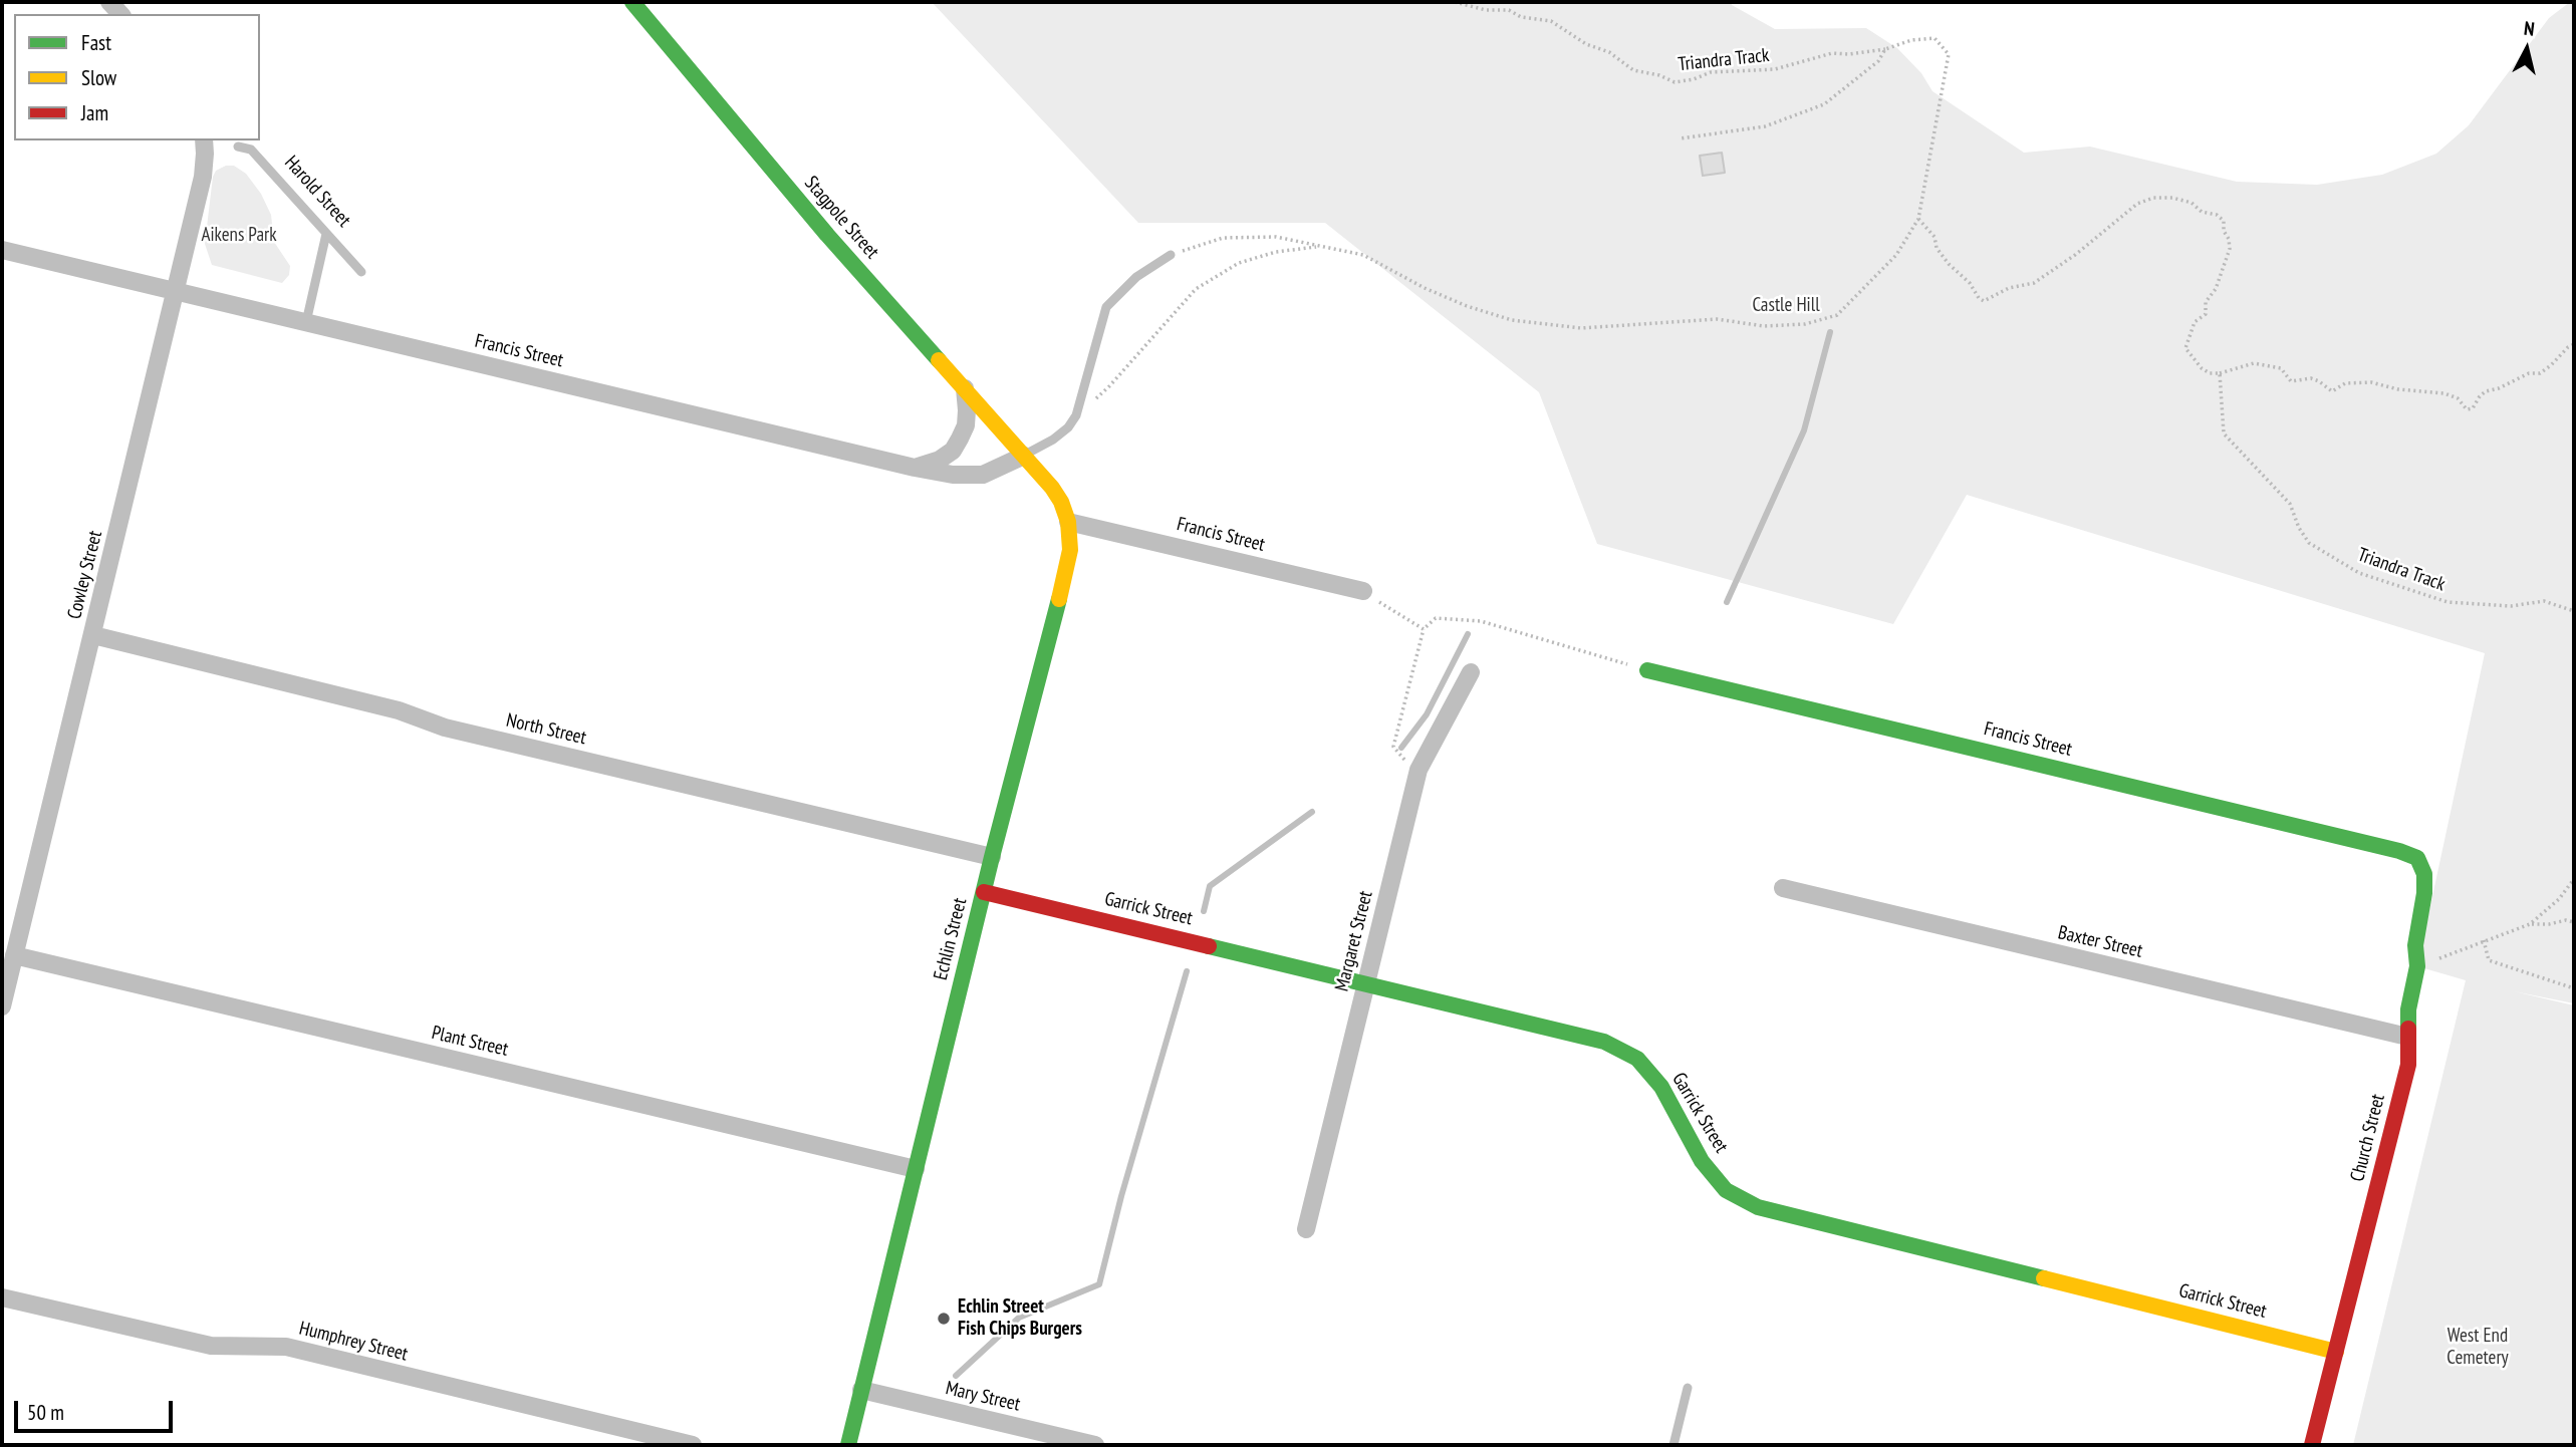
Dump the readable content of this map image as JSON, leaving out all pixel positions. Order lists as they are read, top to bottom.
{
  "streets": {
    "street": [
      "Stagpole Street",
      "Francis Street",
      "Cowley Street",
      "North Street",
      "Garrick Street",
      "Echlin Street",
      "Margaret Street",
      "Baxter Street",
      "Plant Street",
      "Church Street",
      "Humphrey Street",
      "Mary Street"
    ],
    "lane": ["Harold Street"],
    "path": ["Triandra Track"]
  },
  "crossings": [
    ["Stagpole Street", "Francis Street"],
    ["Stagpole Street", "Echlin Street"],
    ["Francis Street", "Cowley Street"],
    ["Francis Street", "Echlin Street"],
    ["Francis Street", "Church Street"],
    ["Cowley Street", "North Street"],
    ["Cowley Street", "Plant Street"],
    ["North Street", "Echlin Street"],
    ["Garrick Street", "Echlin Street"],
    ["Garrick Street", "Margaret Street"],
    ["Garrick Street", "Church Street"],
    ["Echlin Street", "Plant Street"],
    ["Echlin Street", "Mary Street"],
    ["Baxter Street", "Church Street"]
  ],
  "parks": ["Aikens Park", "Castle Hill", "West End Cemetery"],
  "places": ["Echlin Street Fish Chips Burgers"],
  "legend": ["Fast", "Slow", "Jam"],
  "scale_bar": "50 m",
  "north": "top"
}
